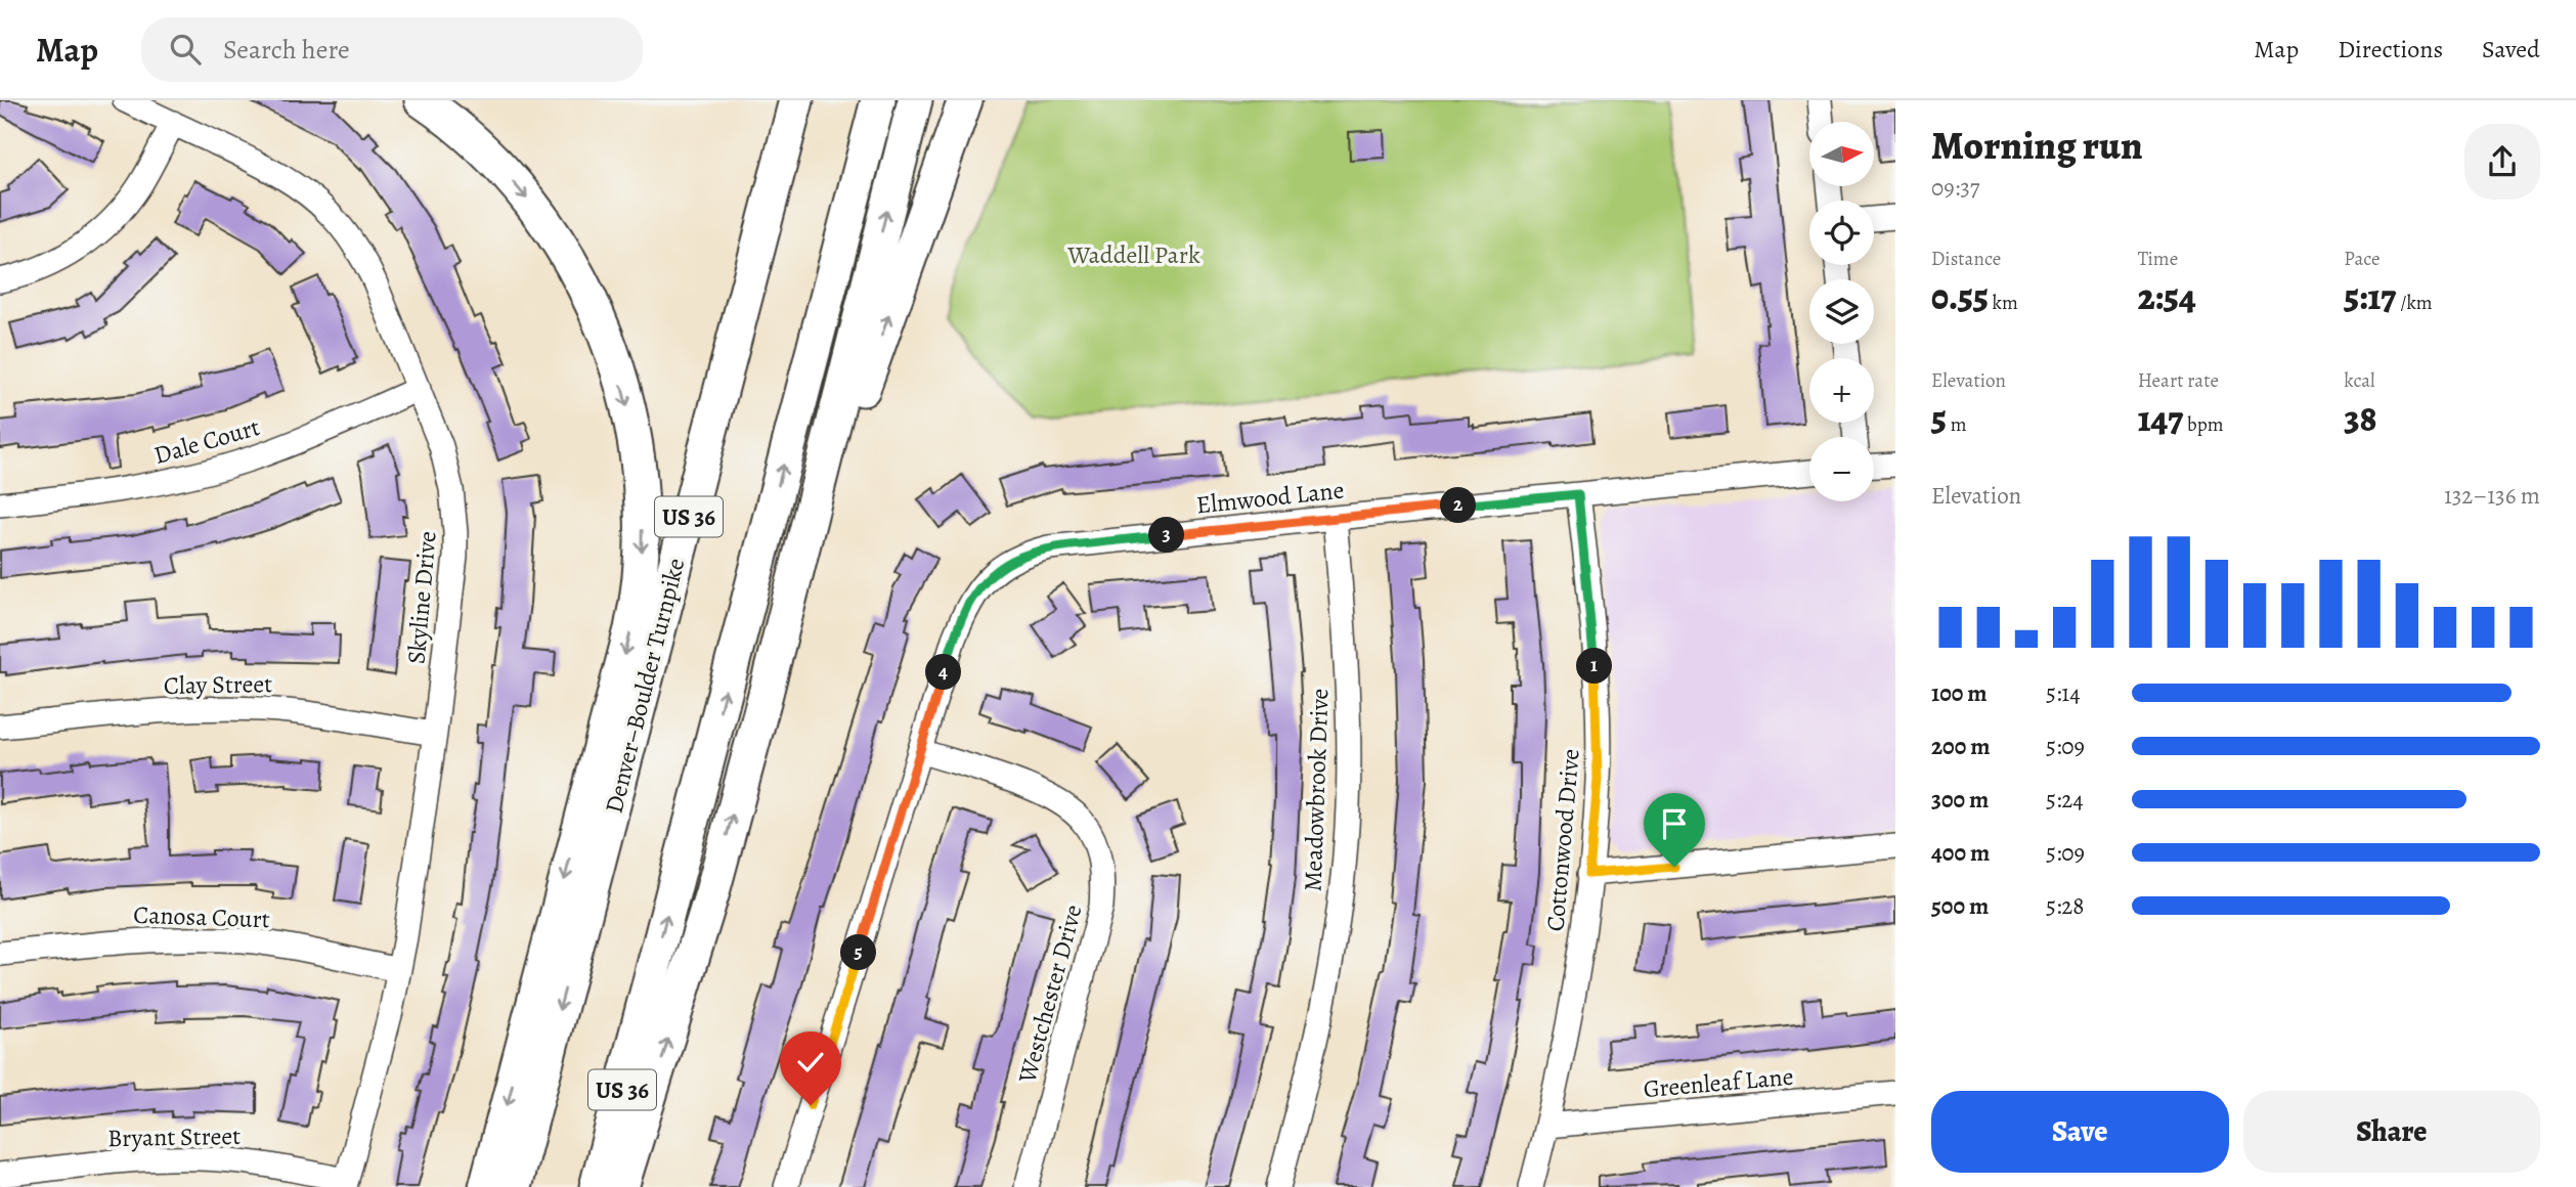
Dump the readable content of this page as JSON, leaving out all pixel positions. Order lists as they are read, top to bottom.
{
  "streets": {
    "highway": ["US 36", "Denver–Boulder Turnpike"],
    "street": [
      "Dale Court",
      "Elmwood Lane",
      "Skyline Drive",
      "Clay Street",
      "Meadowbrook Drive",
      "Cottonwood Drive",
      "Canosa Court",
      "Westchester Drive",
      "Greenleaf Lane",
      "Bryant Street"
    ]
  },
  "crossings": [
    ["Dale Court", "Skyline Drive"],
    ["Elmwood Lane", "Meadowbrook Drive"],
    ["Elmwood Lane", "Cottonwood Drive"],
    ["Elmwood Lane", "Westchester Drive"],
    ["Skyline Drive", "Clay Street"],
    ["Skyline Drive", "Canosa Court"],
    ["Skyline Drive", "Bryant Street"],
    ["Cottonwood Drive", "Greenleaf Lane"]
  ],
  "parks": ["Waddell Park"],
  "north": "right",
  "page": {
    "header": "Map",
    "search": "Search here",
    "nav": ["Map", "Directions", "Saved"],
    "heading": ["Morning run", "09:37"],
    "map_buttons": ["+", "−"],
    "stats": [
      ["Distance", "0.55 km"],
      ["Time", "2:54"],
      ["Pace", "5:17 /km"],
      ["Elevation", "5 m"],
      ["Heart rate", "147 bpm"],
      ["kcal", "38"]
    ],
    "chart": ["Elevation", "132–136 m"],
    "pins": [
      "2",
      "3",
      "1",
      "4",
      "5"
    ],
    "list": [
      {
        "name": "100 m",
        "note": "5:14"
      },
      {
        "name": "200 m",
        "note": "5:09"
      },
      {
        "name": "300 m",
        "note": "5:24"
      },
      {
        "name": "400 m",
        "note": "5:09"
      },
      {
        "name": "500 m",
        "note": "5:28"
      }
    ],
    "buttons": ["Save", "Share"]
  }
}
